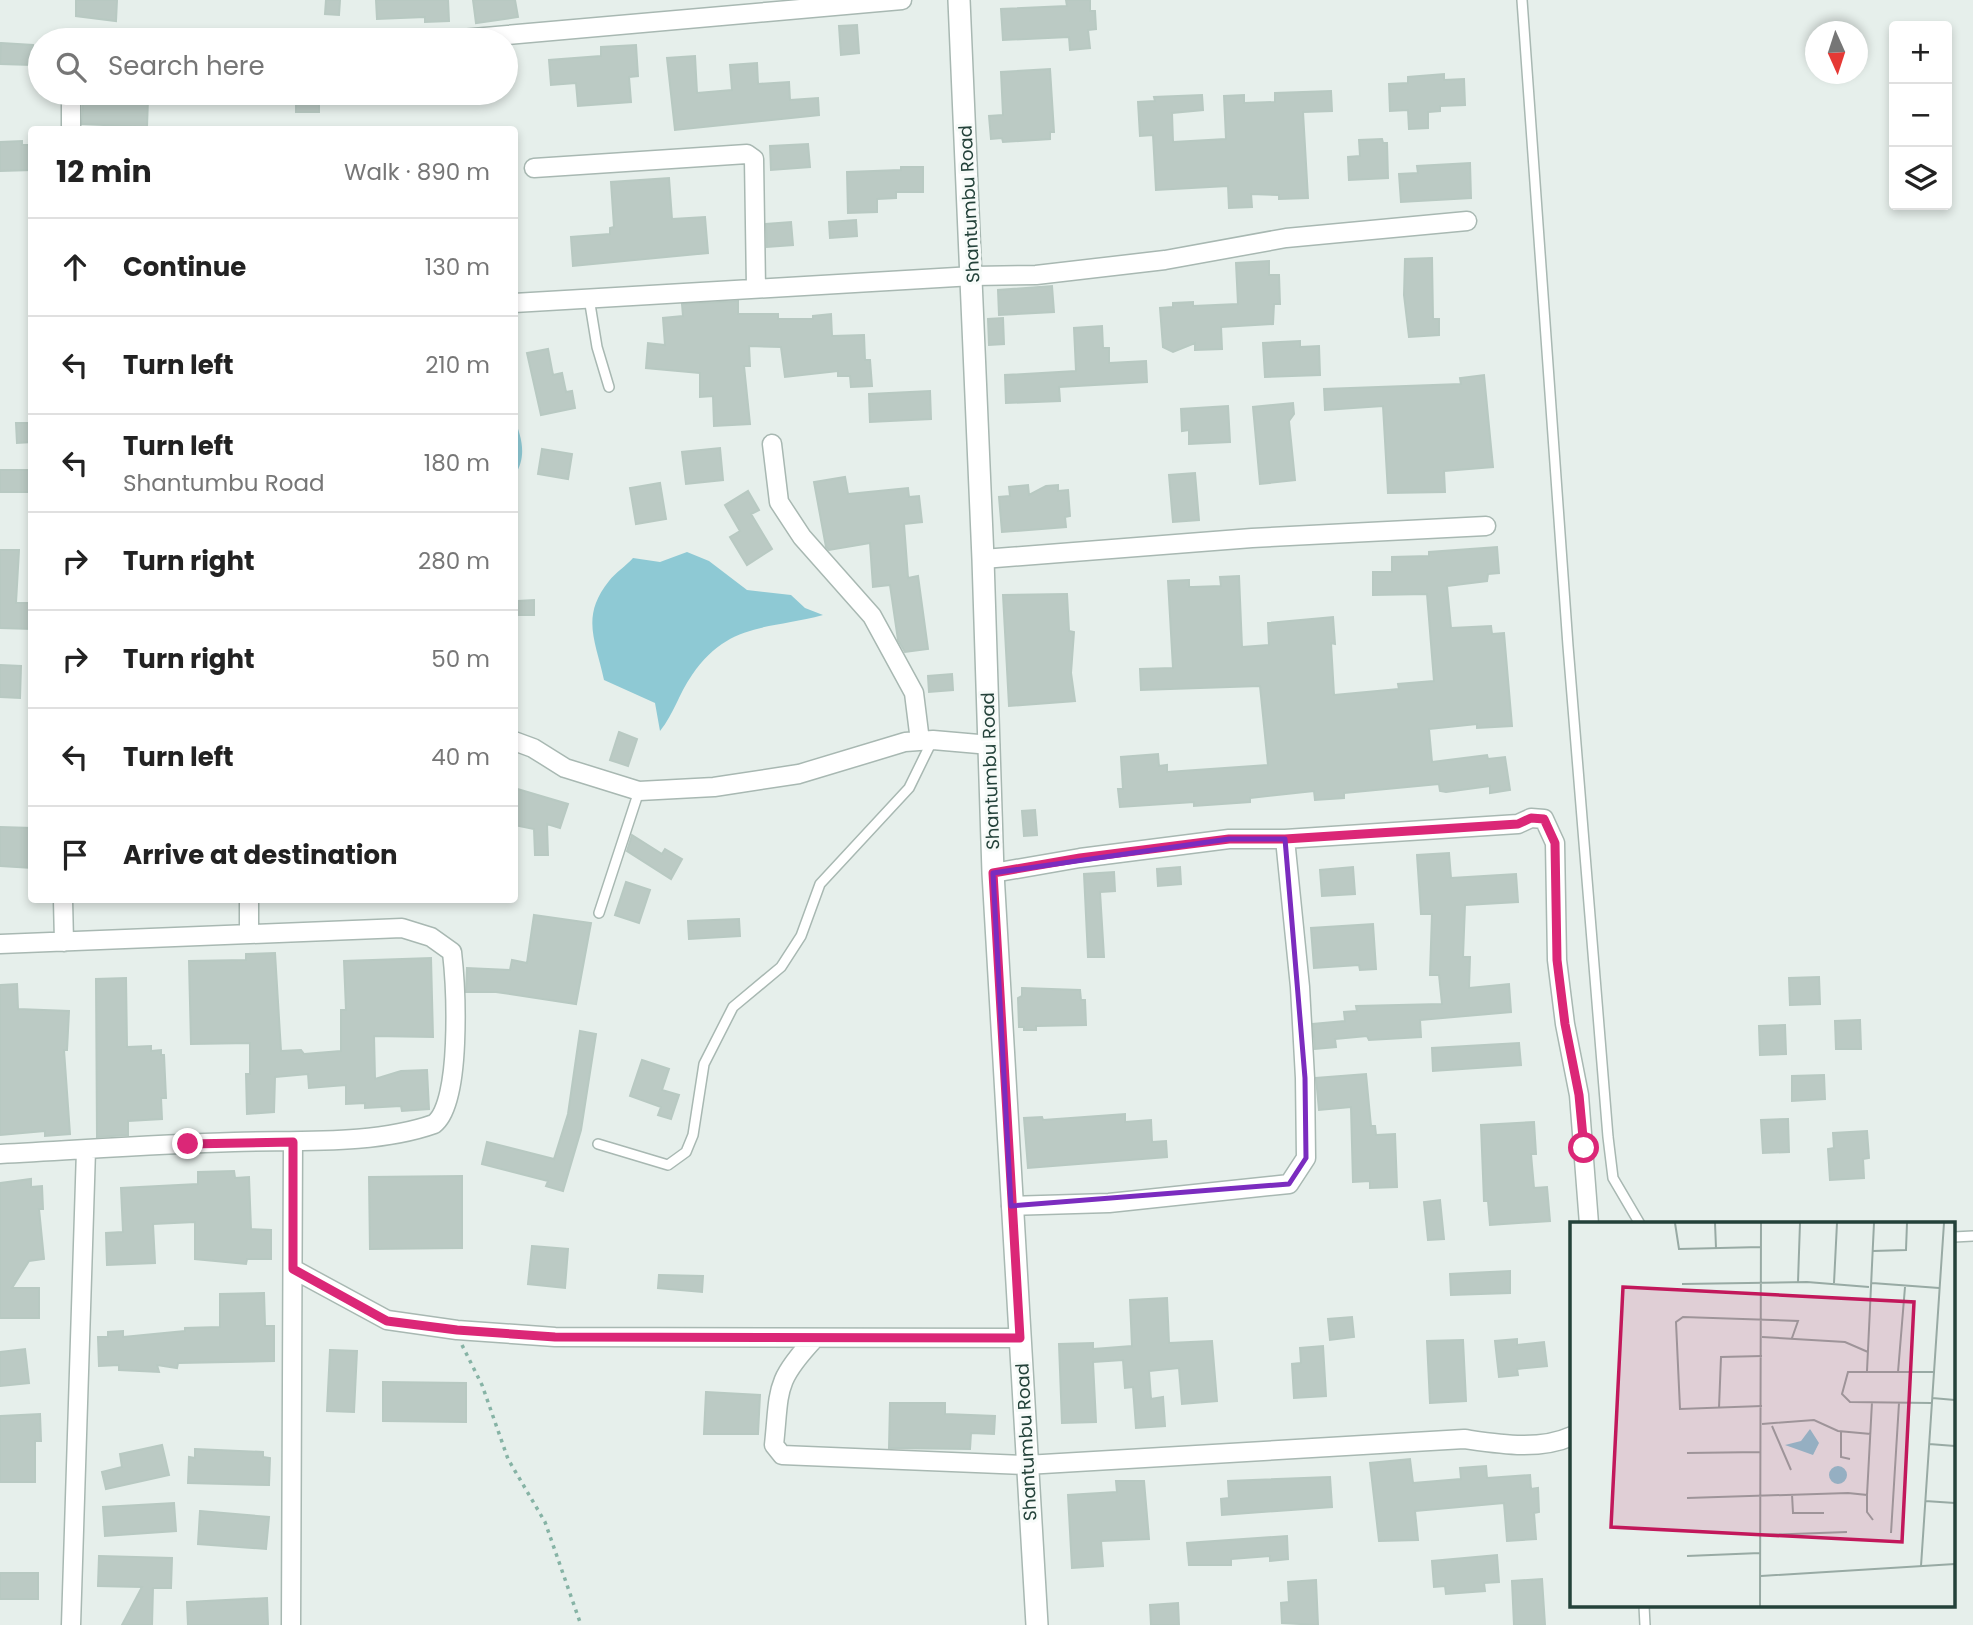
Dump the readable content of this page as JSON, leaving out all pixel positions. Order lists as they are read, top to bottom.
{
  "streets": {
    "street": ["Shantumbu Road"]
  },
  "north": "bottom",
  "page": {
    "map_buttons": ["+", "−"],
    "search": "Search here",
    "heading": ["12 min", "Walk · 890 m"],
    "list": [
      ["Continue", "130 m"],
      ["Turn left", "210 m"],
      ["Turn left", "Shantumbu Road", "180 m"],
      ["Turn right", "280 m"],
      ["Turn right", "50 m"],
      ["Turn left", "40 m"],
      "Arrive at destination"
    ]
  }
}
